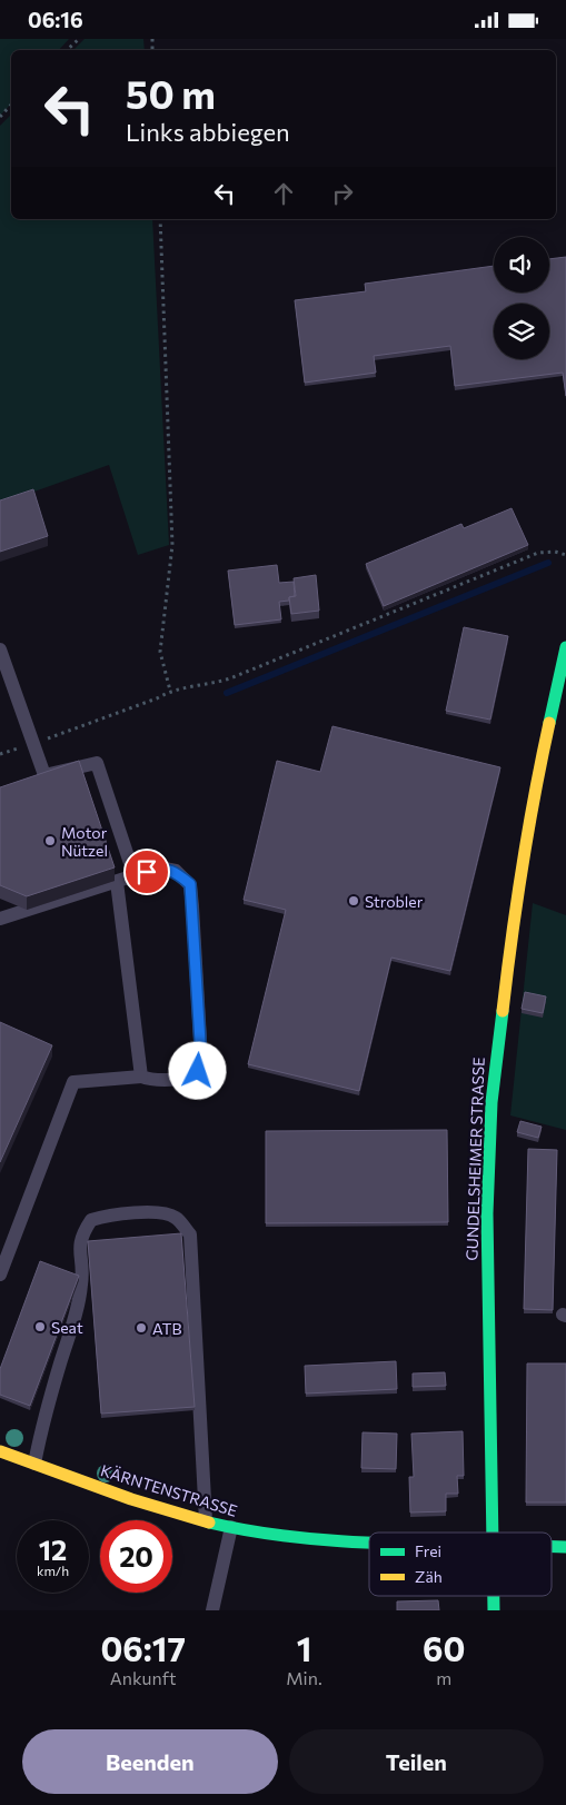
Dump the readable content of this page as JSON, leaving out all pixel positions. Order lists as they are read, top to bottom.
{
  "streets": {
    "street": ["GUNDELSHEIMER STRASSE", "KÄRNTENSTRASSE"]
  },
  "places": [
    "Motor Nützel",
    "Strobler",
    "Seat",
    "ATB"
  ],
  "legend": ["Frei", "Zäh"],
  "page": {
    "status": "06:16",
    "turn": ["50 m", "Links abbiegen"],
    "speed": "12 km/h",
    "limit": "20",
    "eta": [
      "06:17",
      "Ankunft",
      "1",
      "Min.",
      "60",
      "m"
    ],
    "buttons": ["Beenden", "Teilen"]
  }
}
